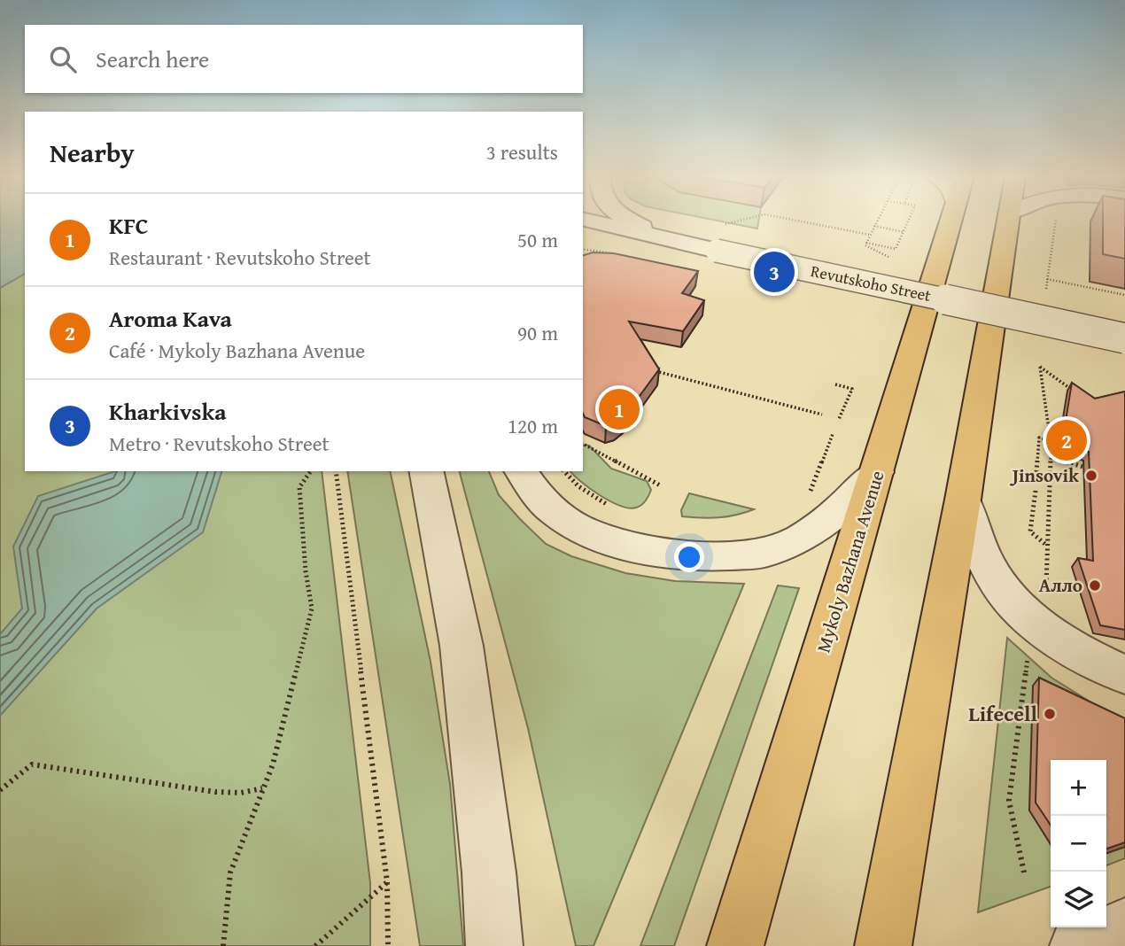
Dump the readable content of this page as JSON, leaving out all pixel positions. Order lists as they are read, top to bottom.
{
  "streets": {
    "highway": ["Mykoly Bazhana Avenue"],
    "street": ["Revutskoho Street"]
  },
  "places": ["Jinsovik", "Алло", "Lifecell"],
  "page": {
    "search": "Search here",
    "heading": ["Nearby", "3 results"],
    "list": [
      {
        "mark": "1",
        "name": "KFC",
        "note": "Restaurant · Revutskoho Street",
        "value": "50 m"
      },
      {
        "mark": "2",
        "name": "Aroma Kava",
        "note": "Café · Mykoly Bazhana Avenue",
        "value": "90 m"
      },
      {
        "mark": "3",
        "name": "Kharkivska",
        "note": "Metro · Revutskoho Street",
        "value": "120 m"
      }
    ],
    "pins": ["3", "1", "2"],
    "map_buttons": ["+", "−"]
  }
}
